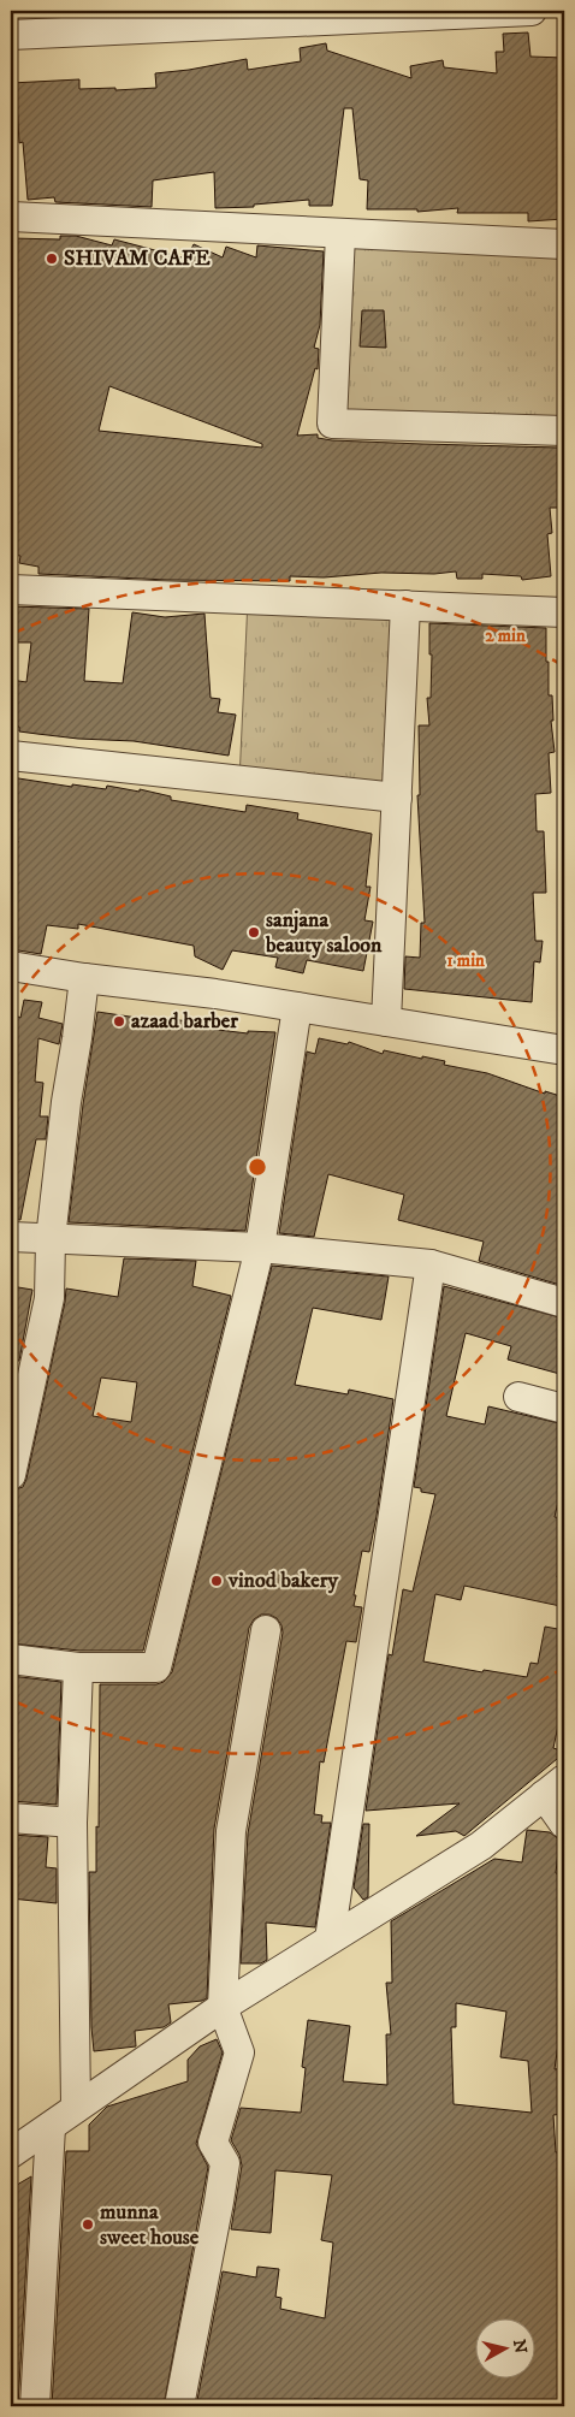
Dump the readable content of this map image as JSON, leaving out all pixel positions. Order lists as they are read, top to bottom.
{
  "places": [
    "SHIVAM CAFE",
    "sanjana beauty saloon",
    "azaad barber",
    "vinod bakery",
    "munna sweet house"
  ],
  "north": "right",
  "rings": ["2 min", "1 min"]
}
